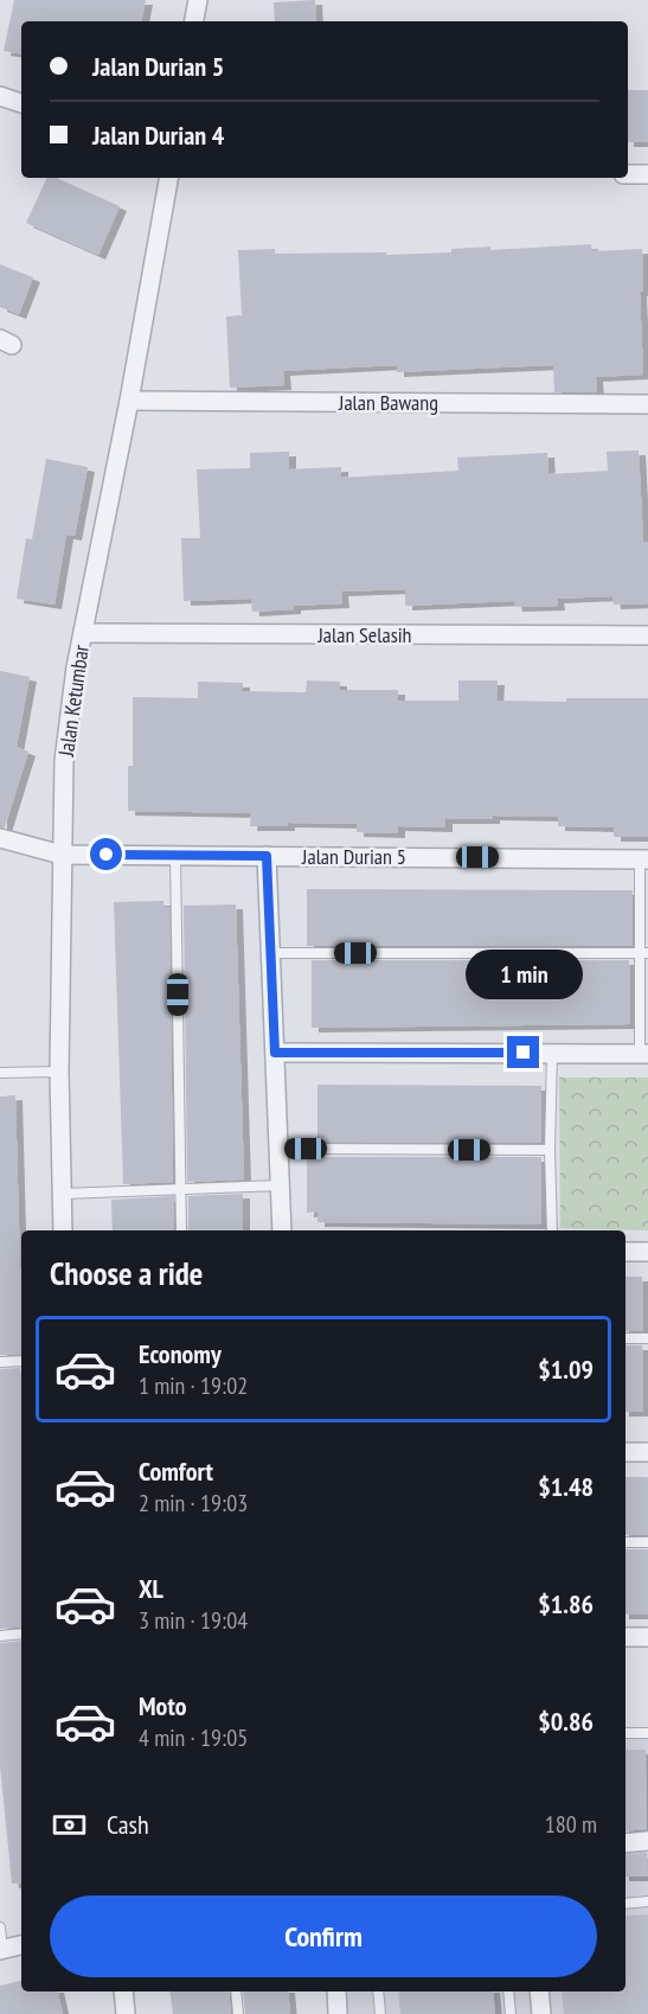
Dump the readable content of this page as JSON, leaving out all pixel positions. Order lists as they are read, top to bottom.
{
  "streets": {
    "street": [
      "Jalan Bawang",
      "Jalan Selasih",
      "Jalan Ketumbar",
      "Jalan Durian 5"
    ]
  },
  "crossings": [
    ["Jalan Bawang", "Jalan Ketumbar"],
    ["Jalan Selasih", "Jalan Ketumbar"],
    ["Jalan Ketumbar", "Jalan Durian 5"]
  ],
  "page": {
    "banner": ["Jalan Durian 5", "Jalan Durian 4"],
    "bubble": "1 min",
    "heading": "Choose a ride",
    "list": [
      {
        "name": "Economy",
        "note": "1 min · 19:02",
        "value": "$1.09"
      },
      {
        "name": "Comfort",
        "note": "2 min · 19:03",
        "value": "$1.48"
      },
      {
        "name": "XL",
        "note": "3 min · 19:04",
        "value": "$1.86"
      },
      {
        "name": "Moto",
        "note": "4 min · 19:05",
        "value": "$0.86"
      }
    ],
    "pay": ["Cash", "180 m"],
    "buttons": "Confirm"
  }
}
